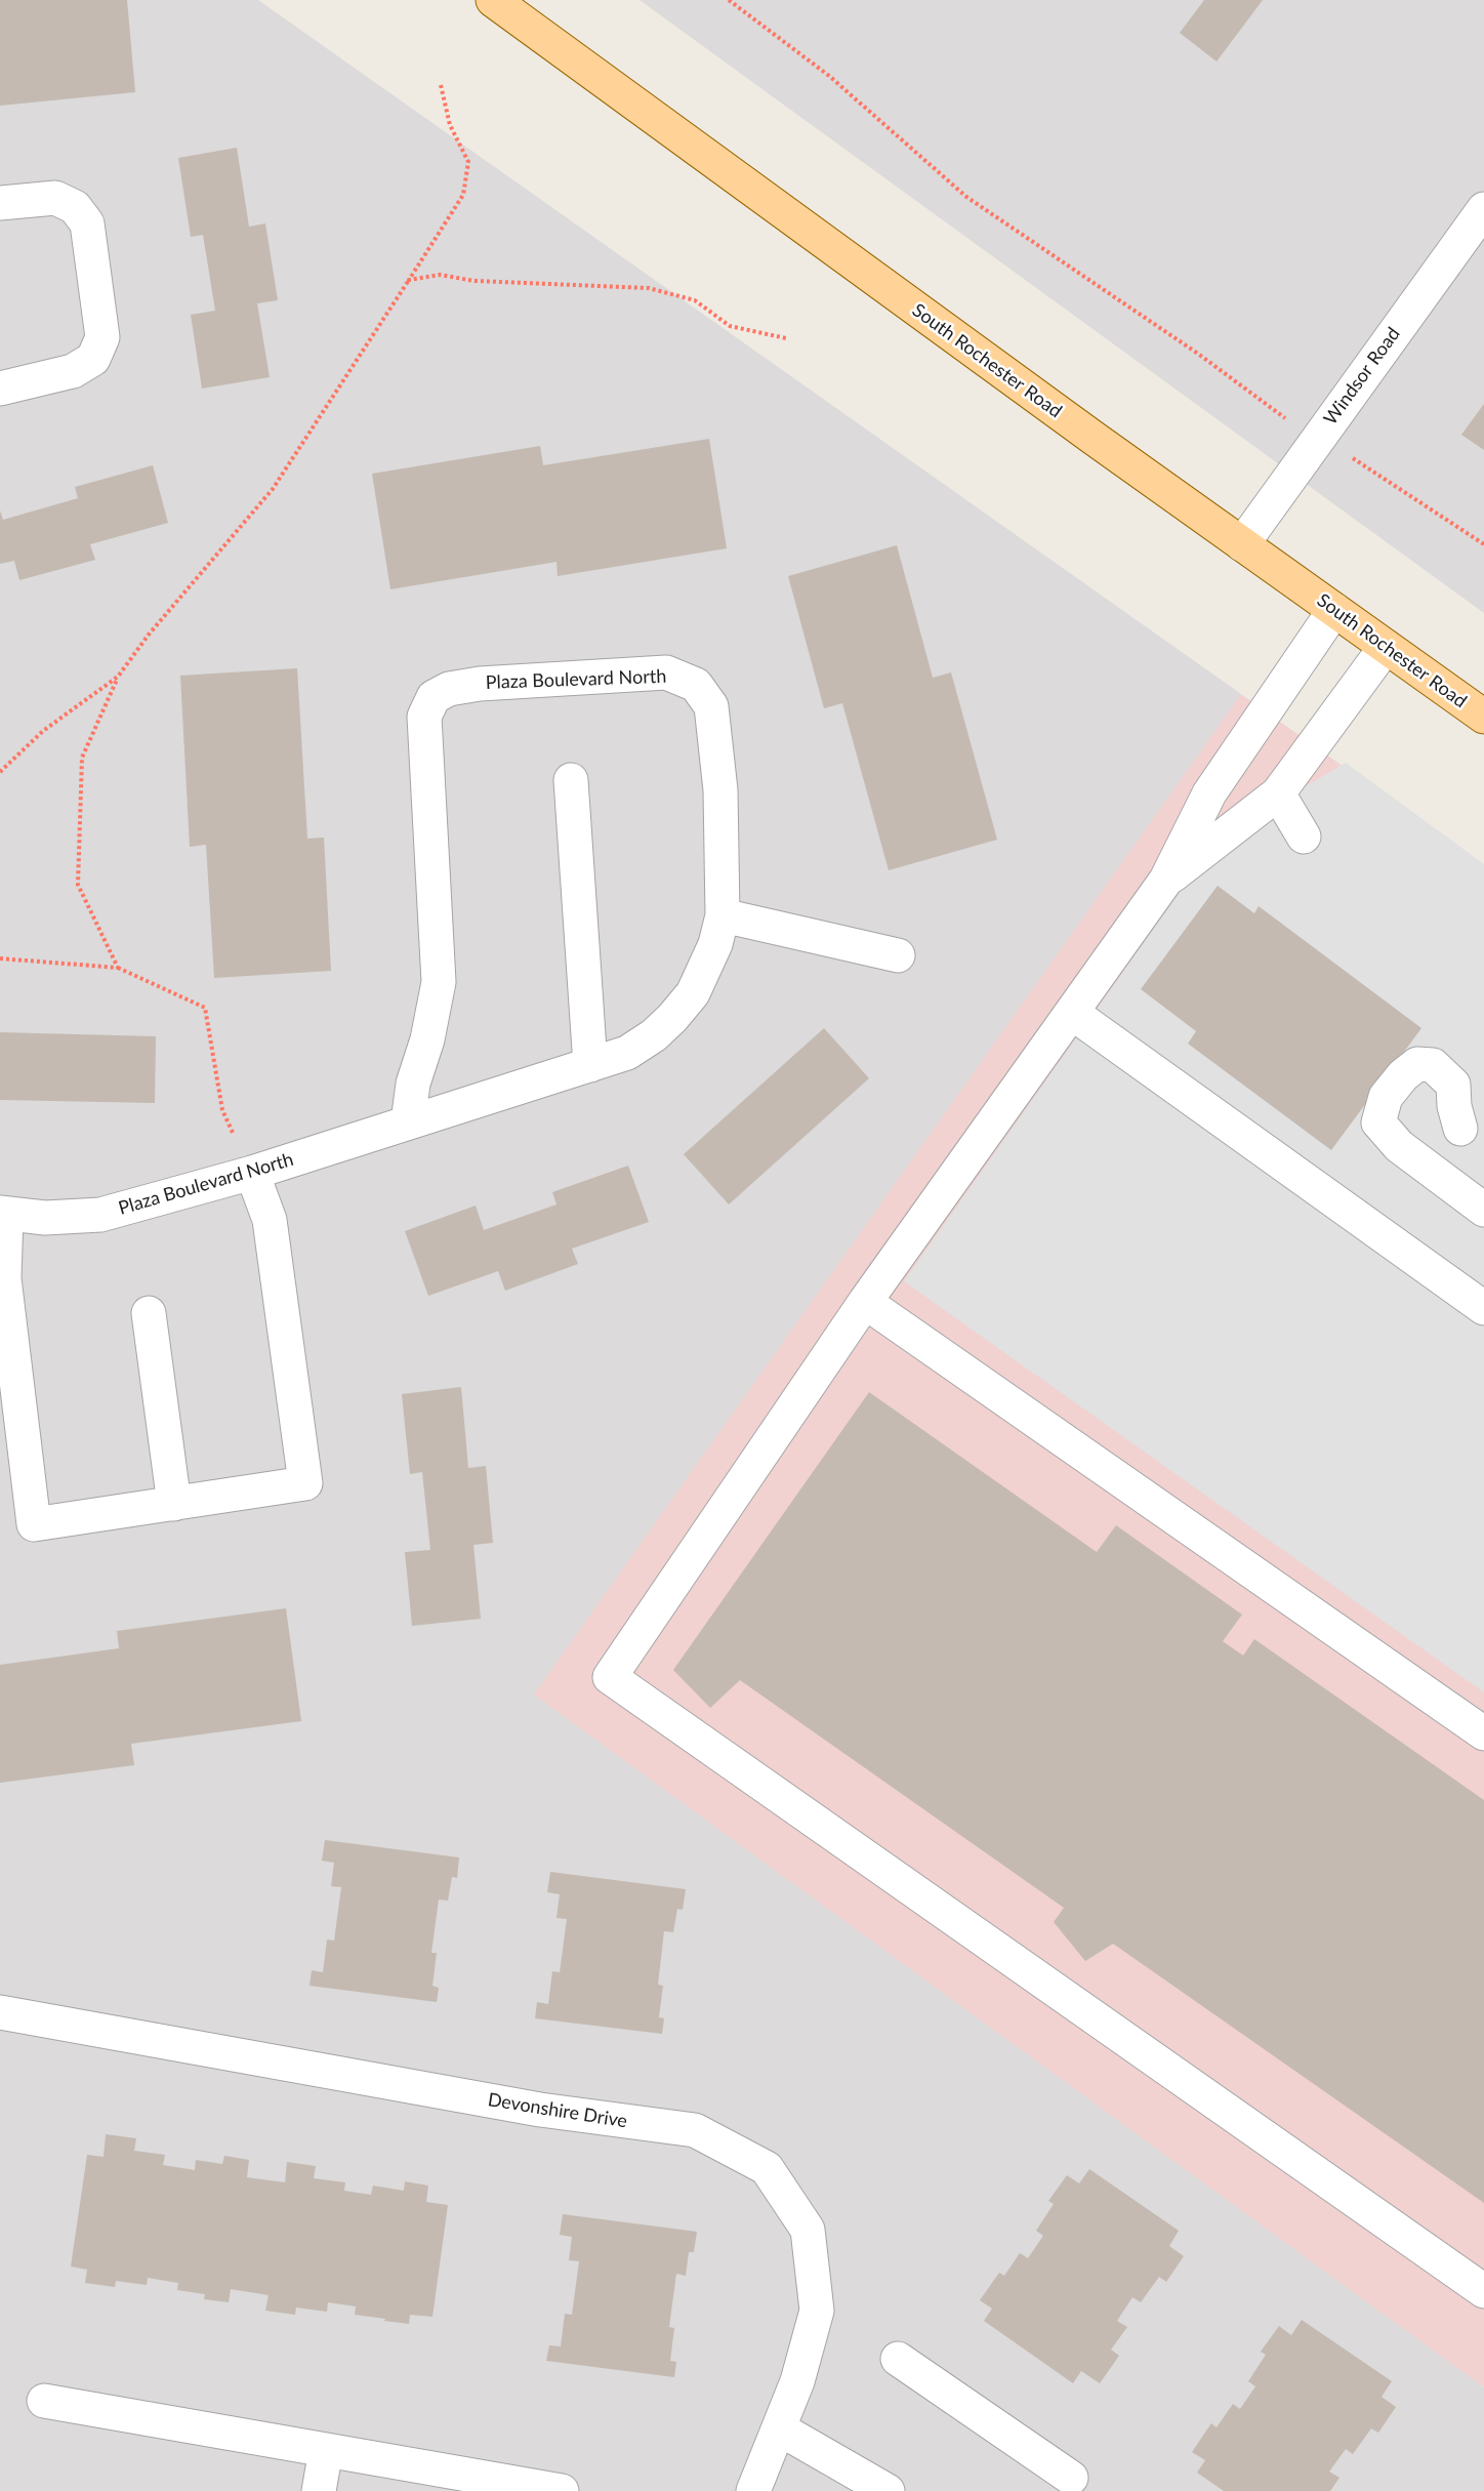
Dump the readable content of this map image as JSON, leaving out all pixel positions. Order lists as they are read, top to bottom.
{
  "streets": {
    "main road": ["South Rochester Road"],
    "street": ["Windsor Road", "Plaza Boulevard North", "Devonshire Drive"]
  },
  "crossings": [
    ["South Rochester Road", "Windsor Road"]
  ]
}
